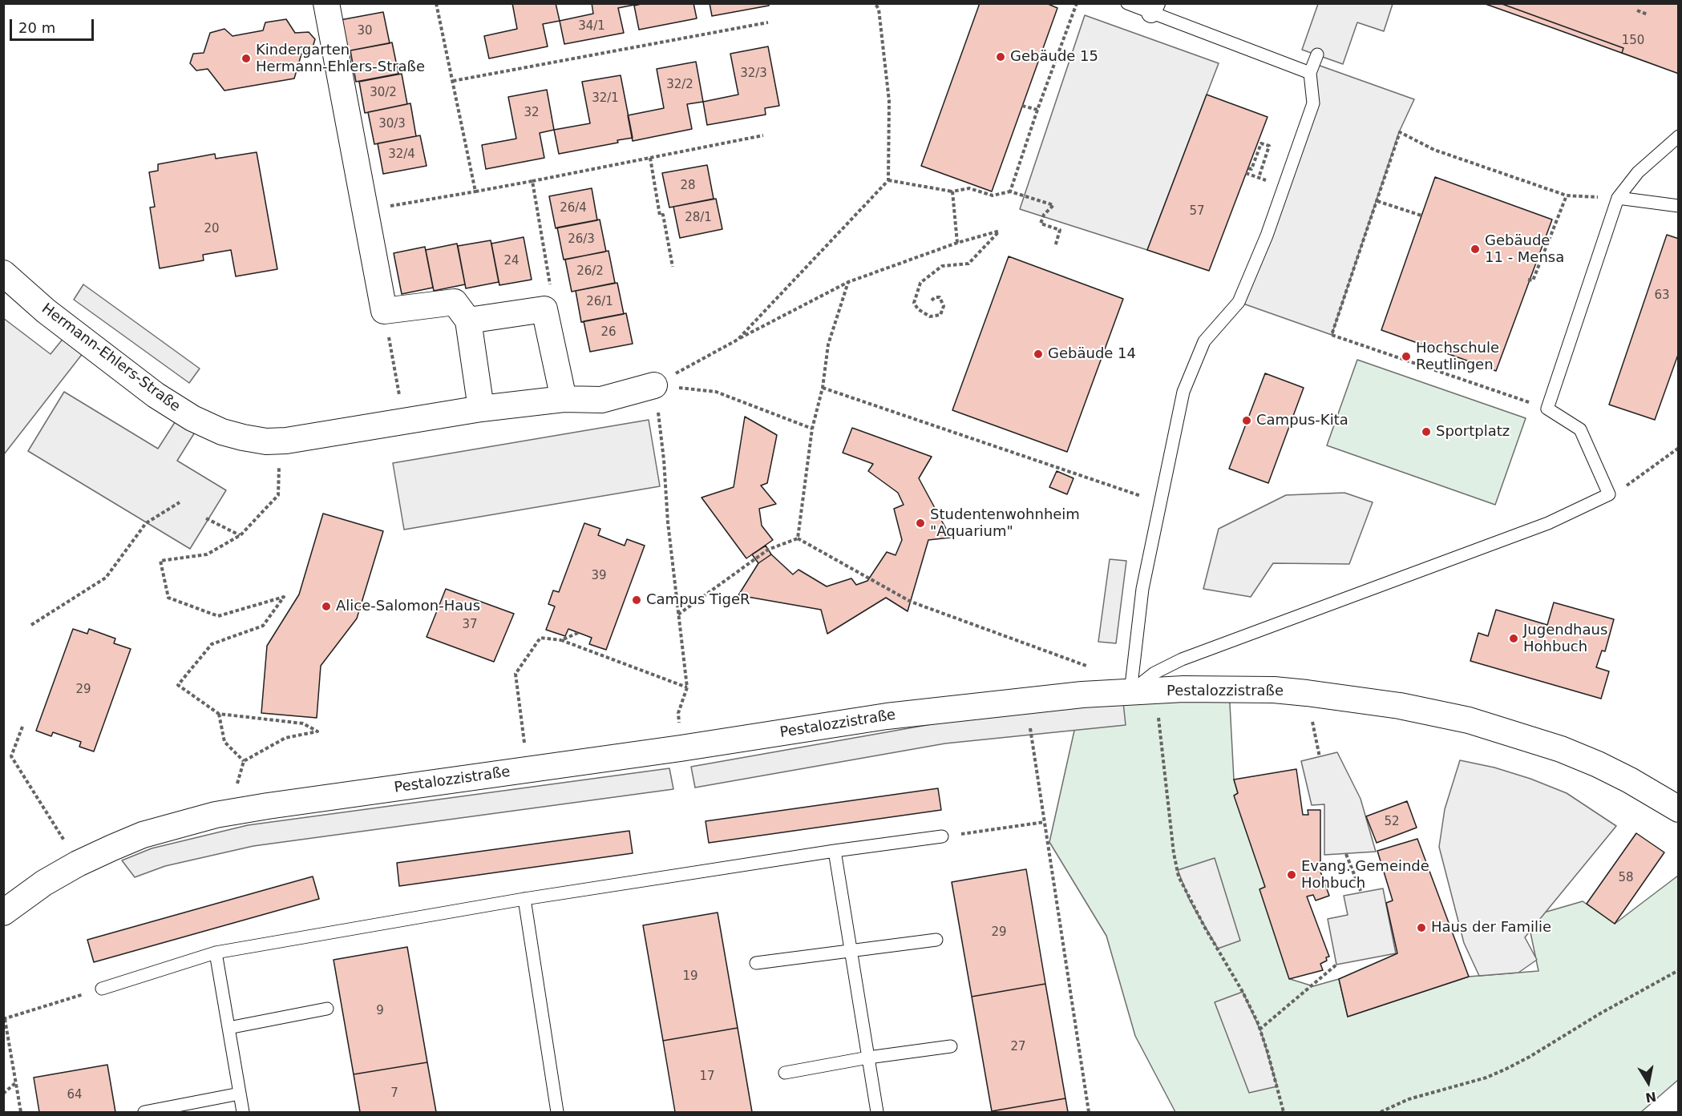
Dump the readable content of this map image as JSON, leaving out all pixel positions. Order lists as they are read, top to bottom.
{
  "streets": {
    "street": ["Hermann-Ehlers-Straße", "Pestalozzistraße"]
  },
  "places": [
    "Gebäude 15",
    "Kindergarten Hermann-Ehlers-Straße",
    "Gebäude 11 - Mensa",
    "Gebäude 14",
    "Hochschule Reutlingen",
    "Campus-Kita",
    "Sportplatz",
    "Studentenwohnheim \"Aquarium\"",
    "Campus TigeR",
    "Alice-Salomon-Haus",
    "Jugendhaus Hohbuch",
    "Evang. Gemeinde Hohbuch",
    "Haus der Familie"
  ],
  "house_numbers": [
    "34/1",
    "30",
    "150",
    "32/3",
    "32/2",
    "30/2",
    "32/1",
    "32",
    "30/3",
    "32/4",
    "28",
    "26/4",
    "57",
    "28/1",
    "20",
    "26/3",
    "24",
    "26/2",
    "63",
    "26/1",
    "26",
    "39",
    "37",
    "29",
    "52",
    "58",
    "29",
    "19",
    "9",
    "27",
    "17",
    "7",
    "64"
  ],
  "scale_bar": "20 m",
  "north": "bottom"
}
